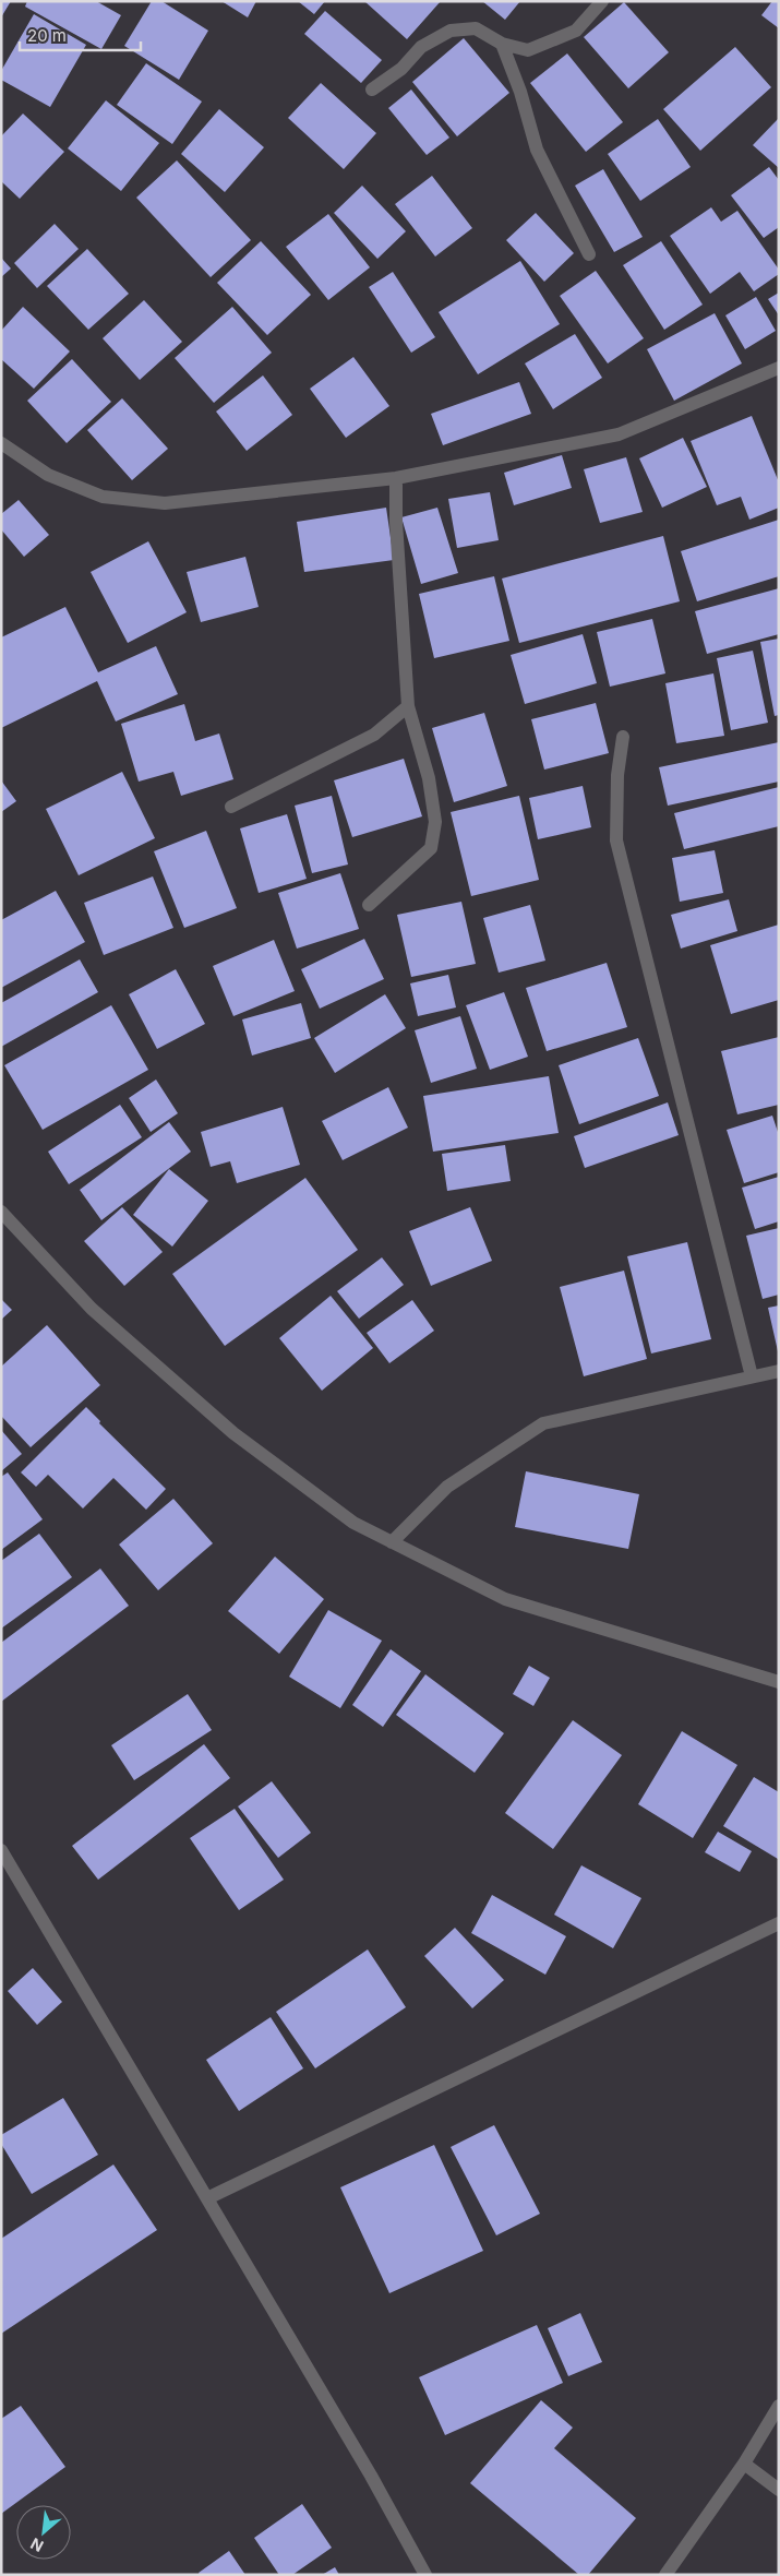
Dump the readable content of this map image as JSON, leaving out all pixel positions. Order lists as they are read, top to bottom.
{
  "scale_bar": "20 m",
  "north": "bottom left"
}
